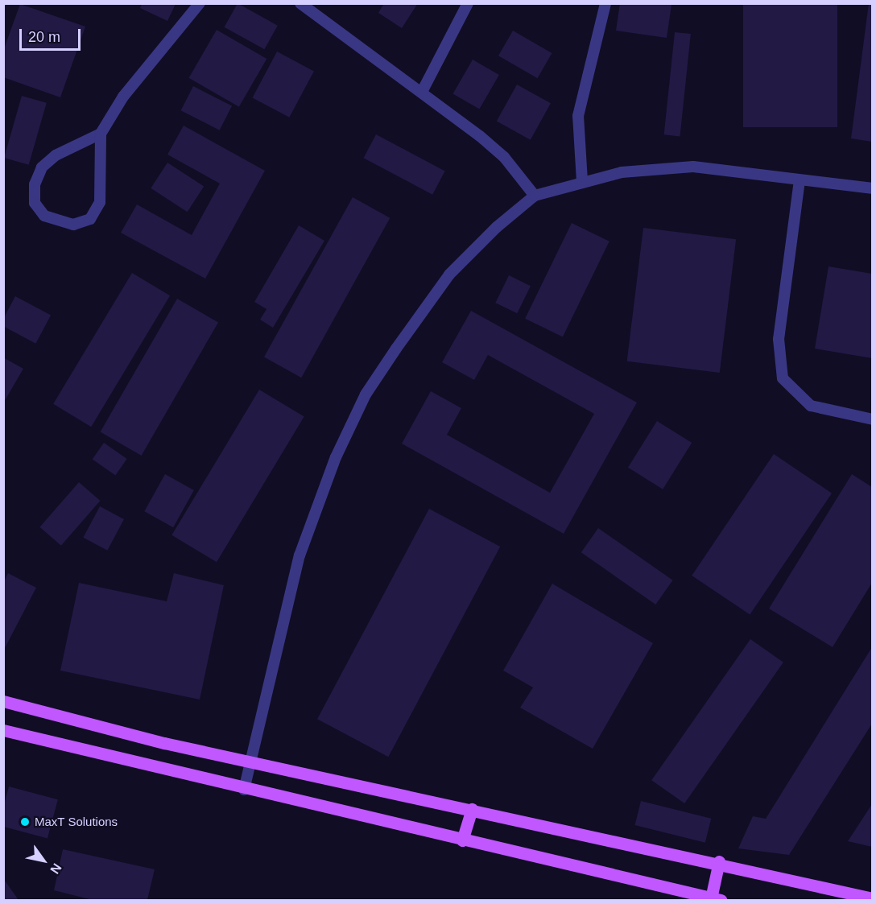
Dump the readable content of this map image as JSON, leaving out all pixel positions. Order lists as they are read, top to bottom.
{
  "places": ["MaxT Solutions"],
  "scale_bar": "20 m",
  "north": "bottom right"
}
